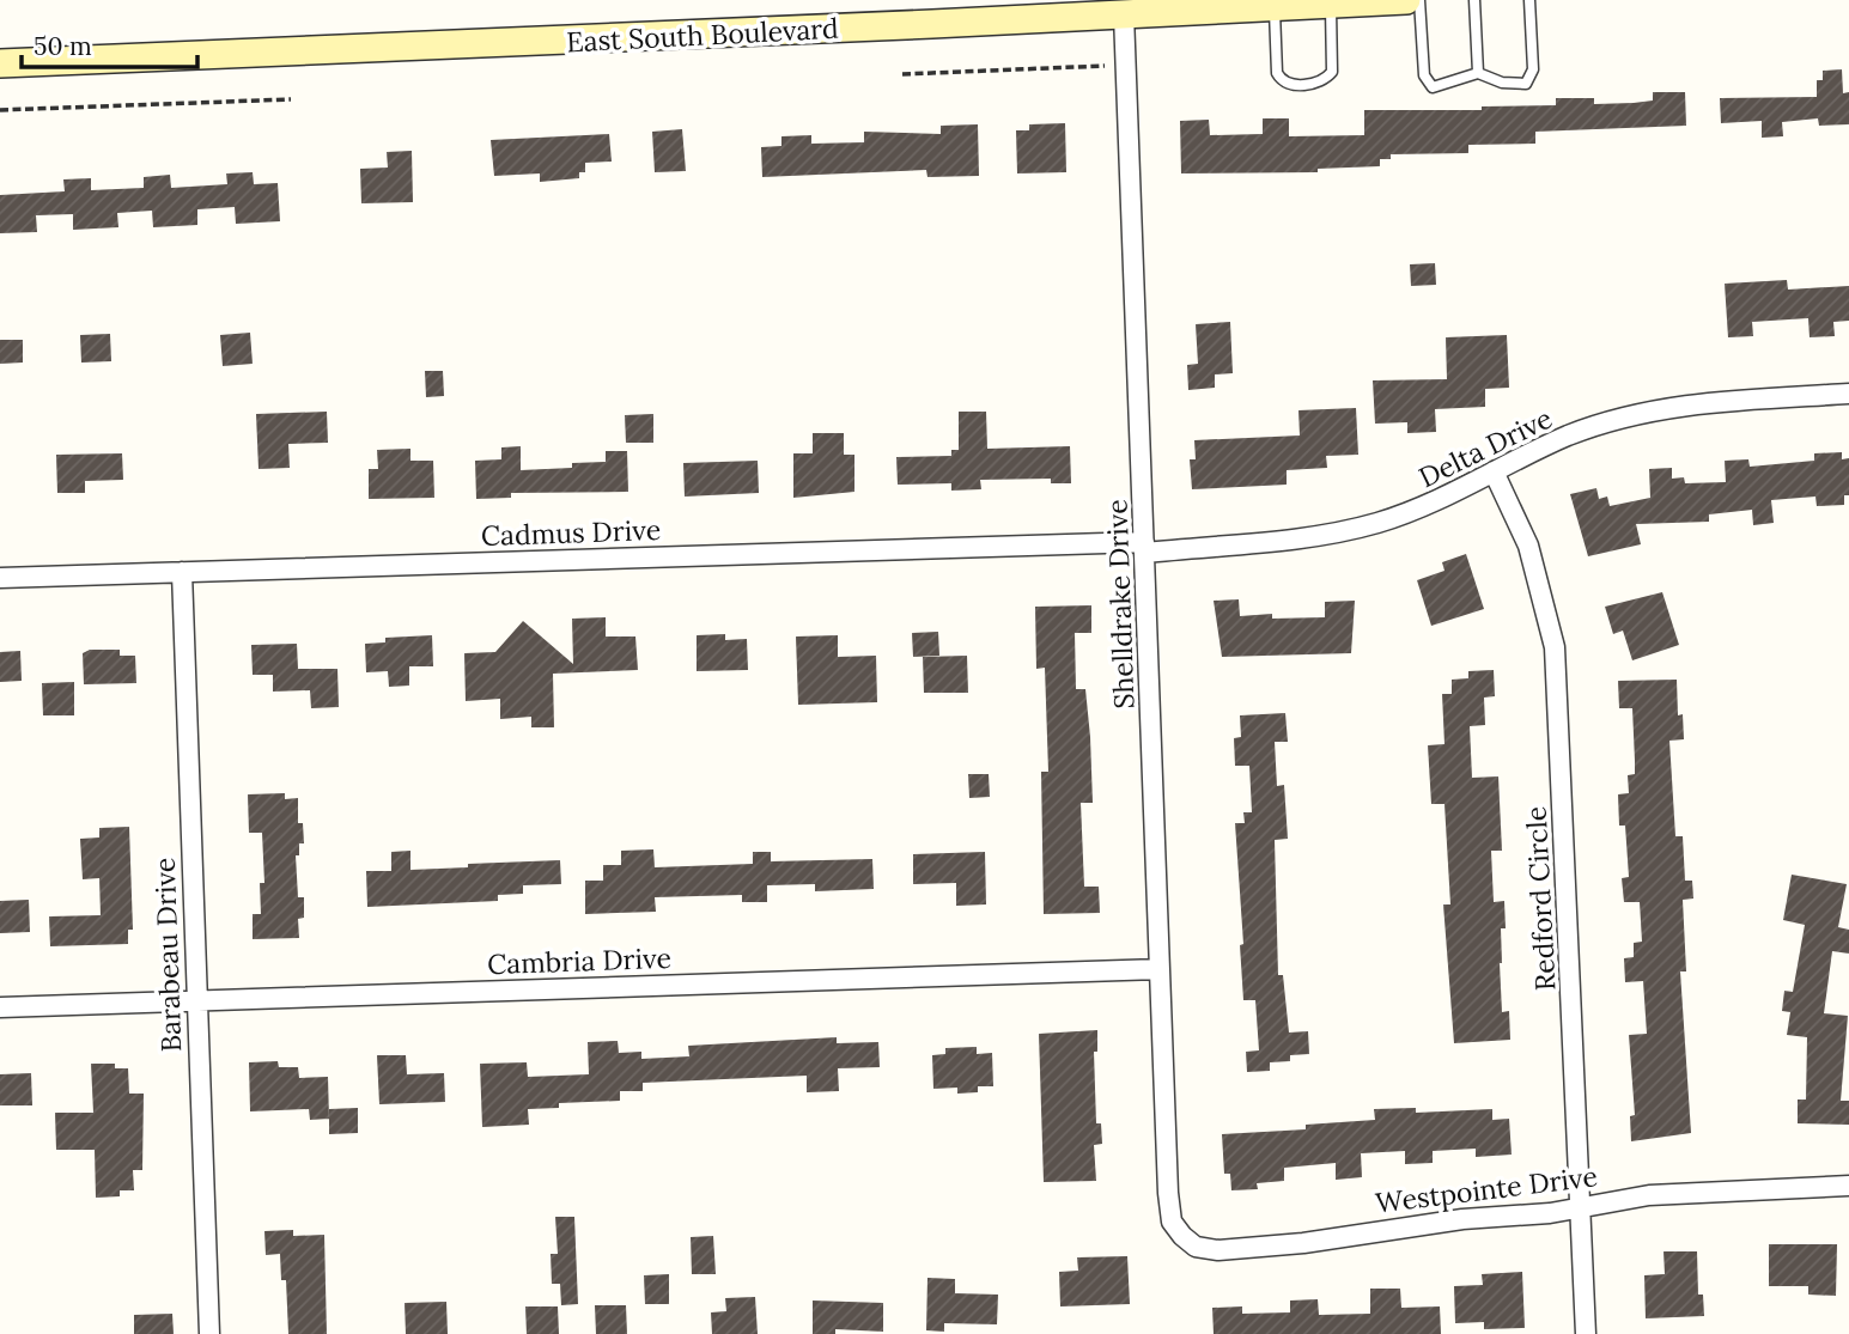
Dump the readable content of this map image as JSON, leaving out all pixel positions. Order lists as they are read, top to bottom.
{
  "streets": {
    "street": [
      "East South Boulevard",
      "Delta Drive",
      "Cadmus Drive",
      "Shelldrake Drive",
      "Redford Circle",
      "Barabeau Drive",
      "Cambria Drive",
      "Westpointe Drive"
    ]
  },
  "crossings": [
    ["East South Boulevard", "Shelldrake Drive"],
    ["Delta Drive", "Cadmus Drive"],
    ["Delta Drive", "Shelldrake Drive"],
    ["Delta Drive", "Redford Circle"],
    ["Cadmus Drive", "Shelldrake Drive"],
    ["Cadmus Drive", "Barabeau Drive"],
    ["Shelldrake Drive", "Cambria Drive"],
    ["Shelldrake Drive", "Westpointe Drive"],
    ["Redford Circle", "Westpointe Drive"],
    ["Barabeau Drive", "Cambria Drive"]
  ],
  "scale_bar": "50 m"
}
